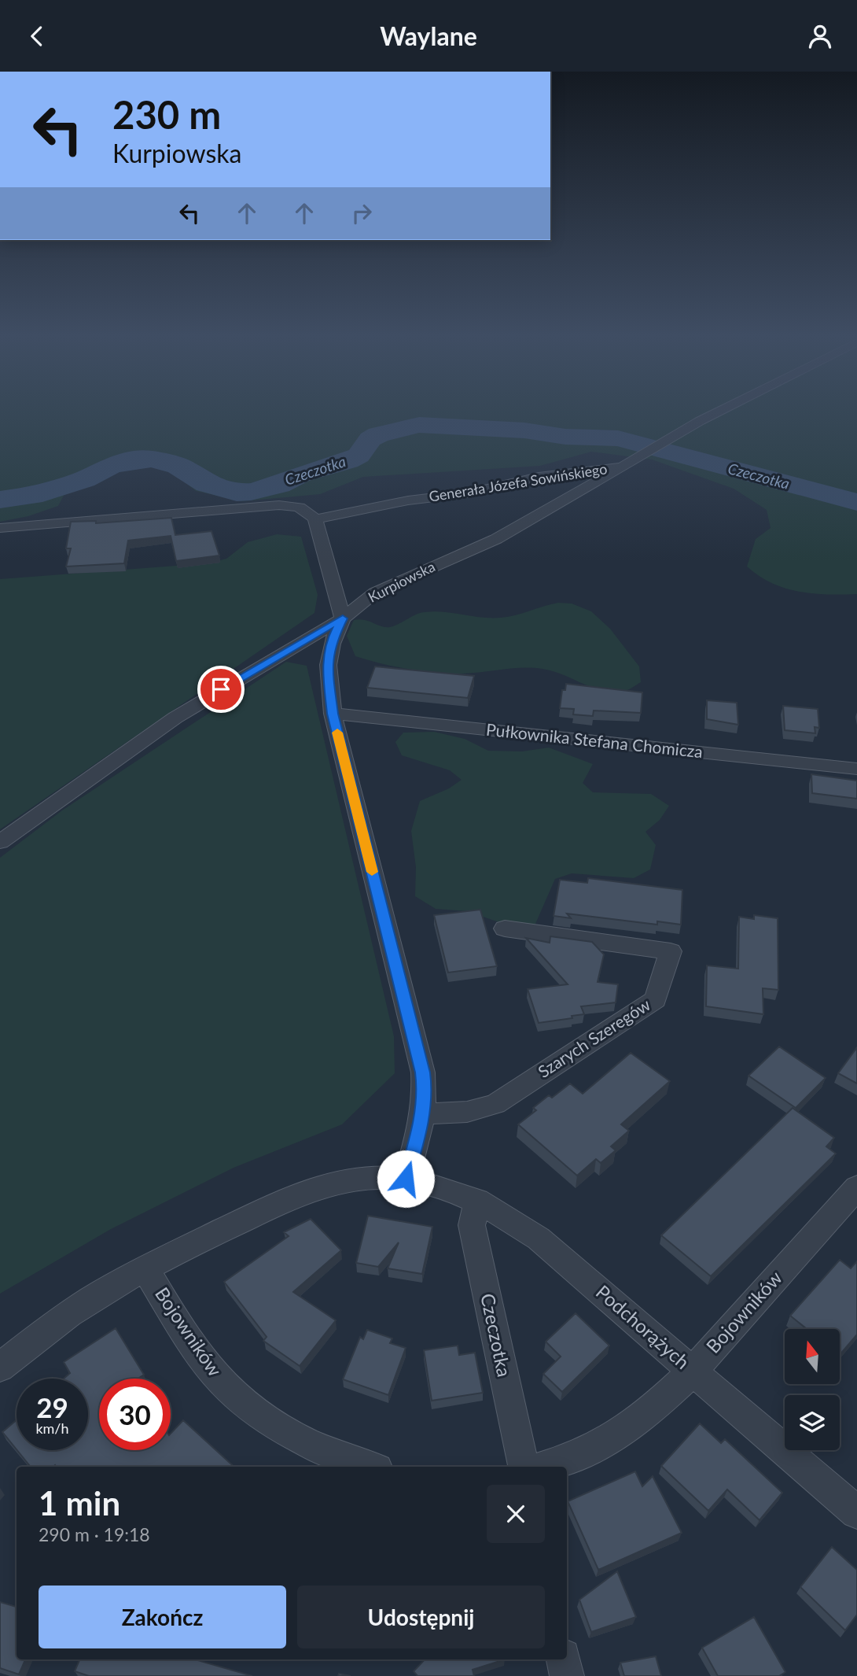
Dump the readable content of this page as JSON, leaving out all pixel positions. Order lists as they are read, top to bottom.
{
  "streets": {
    "street": [
      "Generała Józefa Sowińskiego",
      "Kurpiowska",
      "Pułkownika Stefana Chomicza",
      "Szarych Szeregów",
      "Bojowników",
      "Podchorążych",
      "Czeczotka"
    ]
  },
  "crossings": [
    ["Generała Józefa Sowińskiego", "Kurpiowska"],
    ["Bojowników", "Podchorążych"],
    ["Podchorążych", "Czeczotka"]
  ],
  "water": ["Czeczotka"],
  "north": "top",
  "page": {
    "header": "Waylane",
    "turn": ["230 m", "Kurpiowska"],
    "speed": "29 km/h",
    "limit": "30",
    "heading": ["1 min", "290 m · 19:18"],
    "buttons": ["Zakończ", "Udostępnij"]
  }
}
